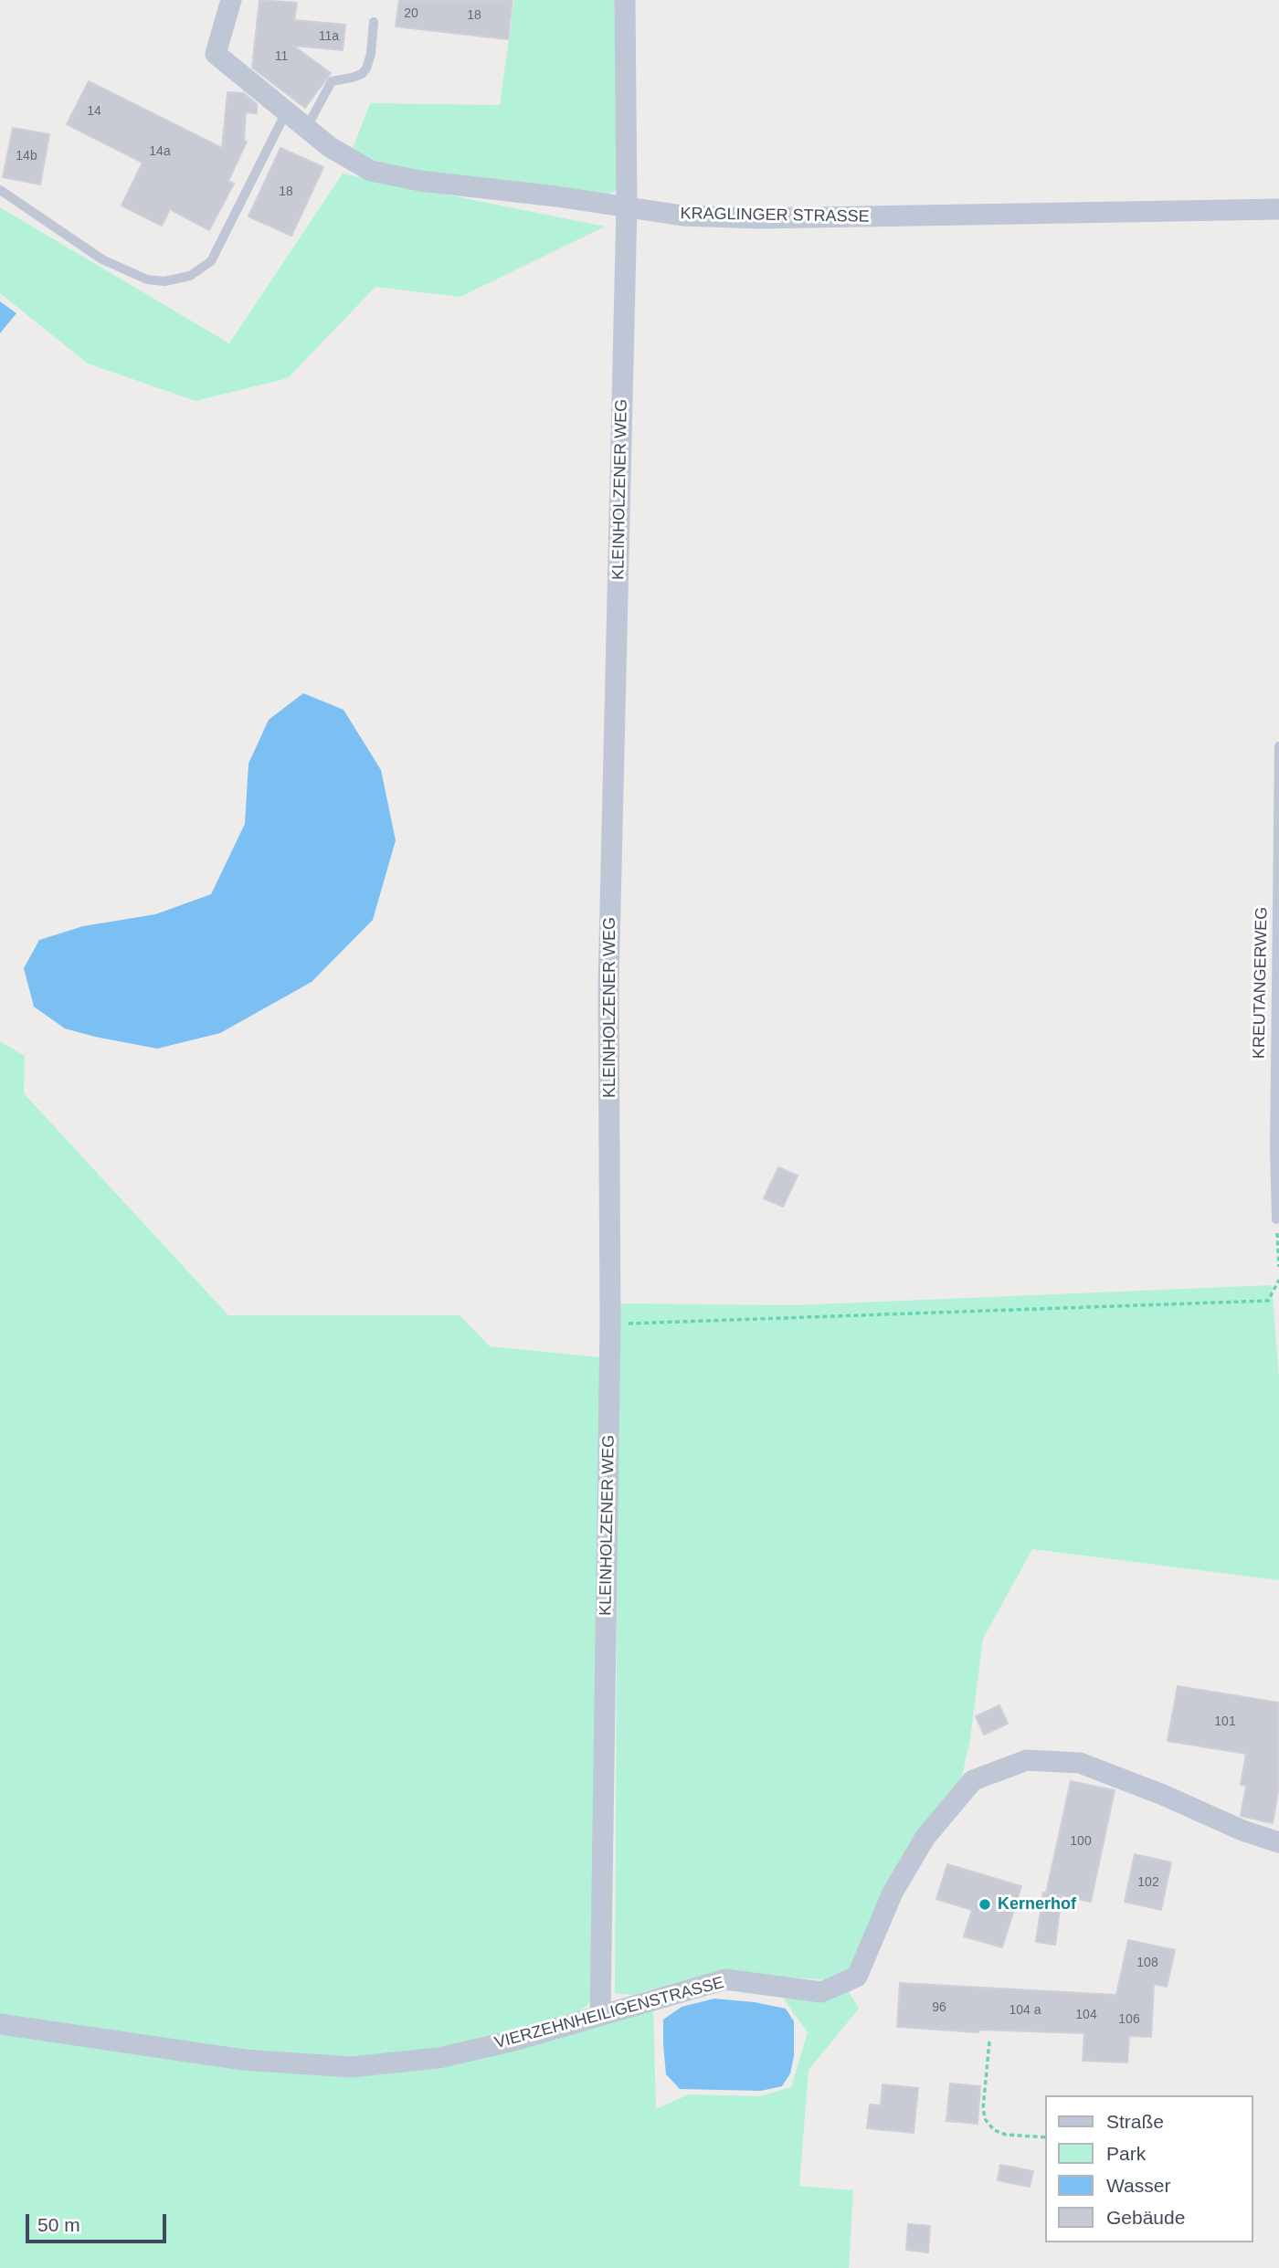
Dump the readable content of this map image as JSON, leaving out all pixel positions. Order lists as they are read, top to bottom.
{
  "streets": {
    "street": ["KRAGLINGER STRASSE", "KLEINHOLZENER WEG", "VIERZEHNHEILIGENSTRASSE"],
    "lane": ["KREUTANGERWEG"]
  },
  "crossings": [
    ["KRAGLINGER STRASSE", "KLEINHOLZENER WEG"],
    ["KLEINHOLZENER WEG", "VIERZEHNHEILIGENSTRASSE"]
  ],
  "places": ["Kernerhof"],
  "house_numbers": [
    "20",
    "18",
    "11a",
    "11",
    "14",
    "14a",
    "14b",
    "18",
    "101",
    "100",
    "102",
    "108",
    "96",
    "104 a",
    "104",
    "106"
  ],
  "legend": [
    "Straße",
    "Park",
    "Wasser",
    "Gebäude"
  ],
  "scale_bar": "50 m"
}
